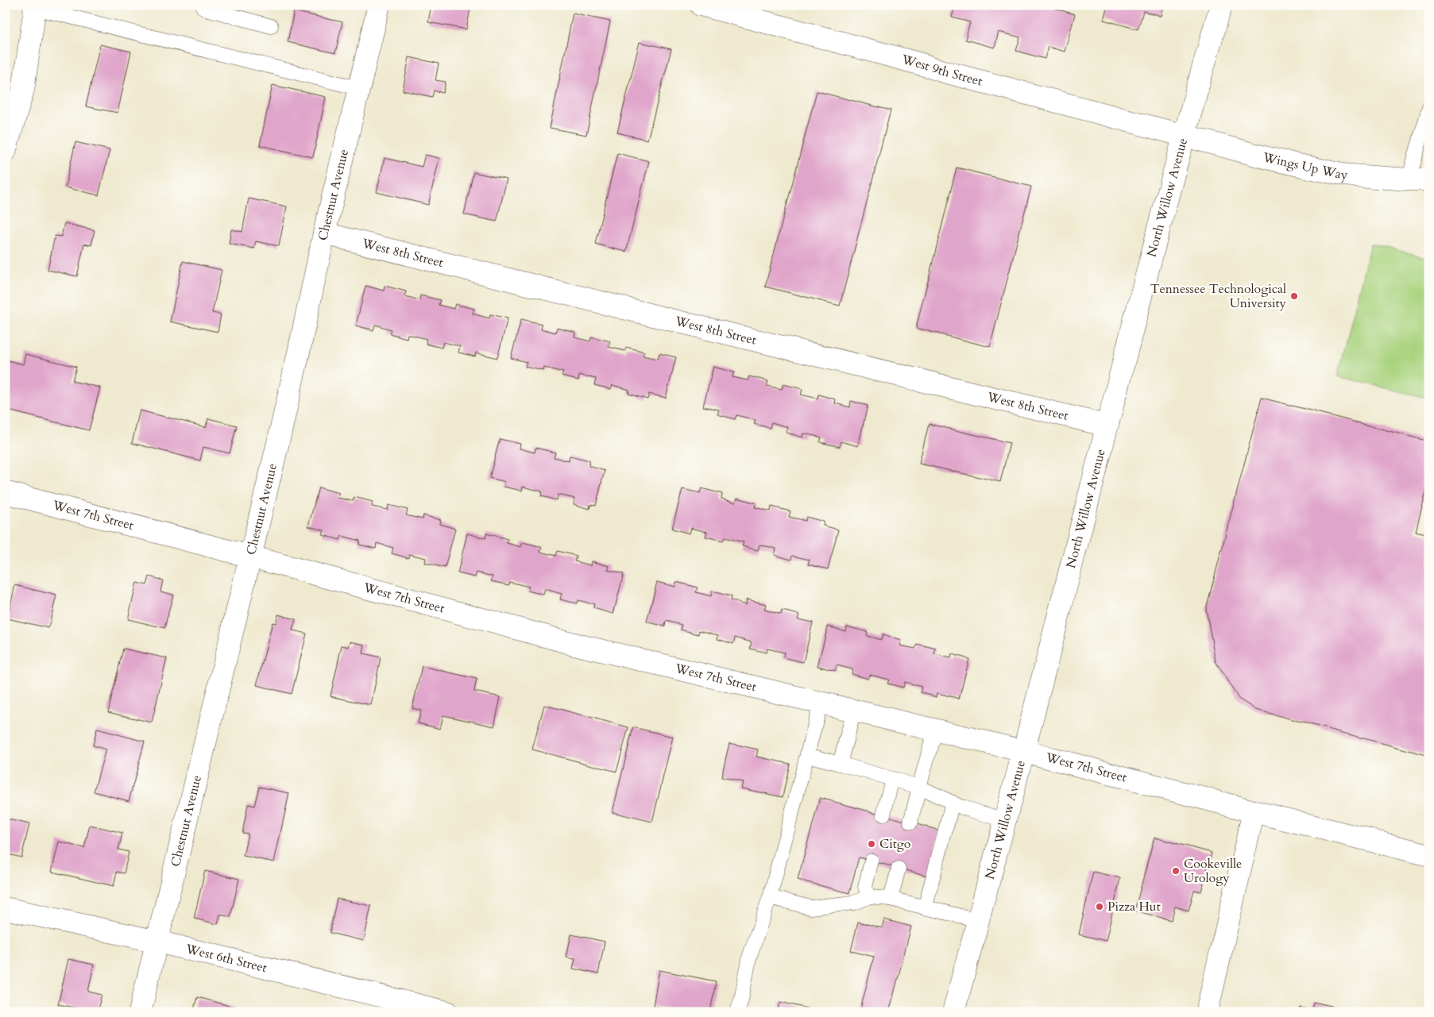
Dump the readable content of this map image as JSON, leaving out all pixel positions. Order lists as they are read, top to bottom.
{
  "streets": {
    "street": [
      "West 9th Street",
      "Wings Up Way",
      "Chestnut Avenue",
      "North Willow Avenue",
      "West 8th Street",
      "West 7th Street",
      "West 6th Street"
    ]
  },
  "crossings": [
    ["West 9th Street", "Wings Up Way"],
    ["West 9th Street", "North Willow Avenue"],
    ["Wings Up Way", "North Willow Avenue"],
    ["Chestnut Avenue", "West 8th Street"],
    ["Chestnut Avenue", "West 7th Street"],
    ["Chestnut Avenue", "West 6th Street"],
    ["North Willow Avenue", "West 8th Street"],
    ["North Willow Avenue", "West 7th Street"]
  ],
  "places": [
    "Tennessee Technological University",
    "Citgo",
    "Cookeville Urology",
    "Pizza Hut"
  ]
}
